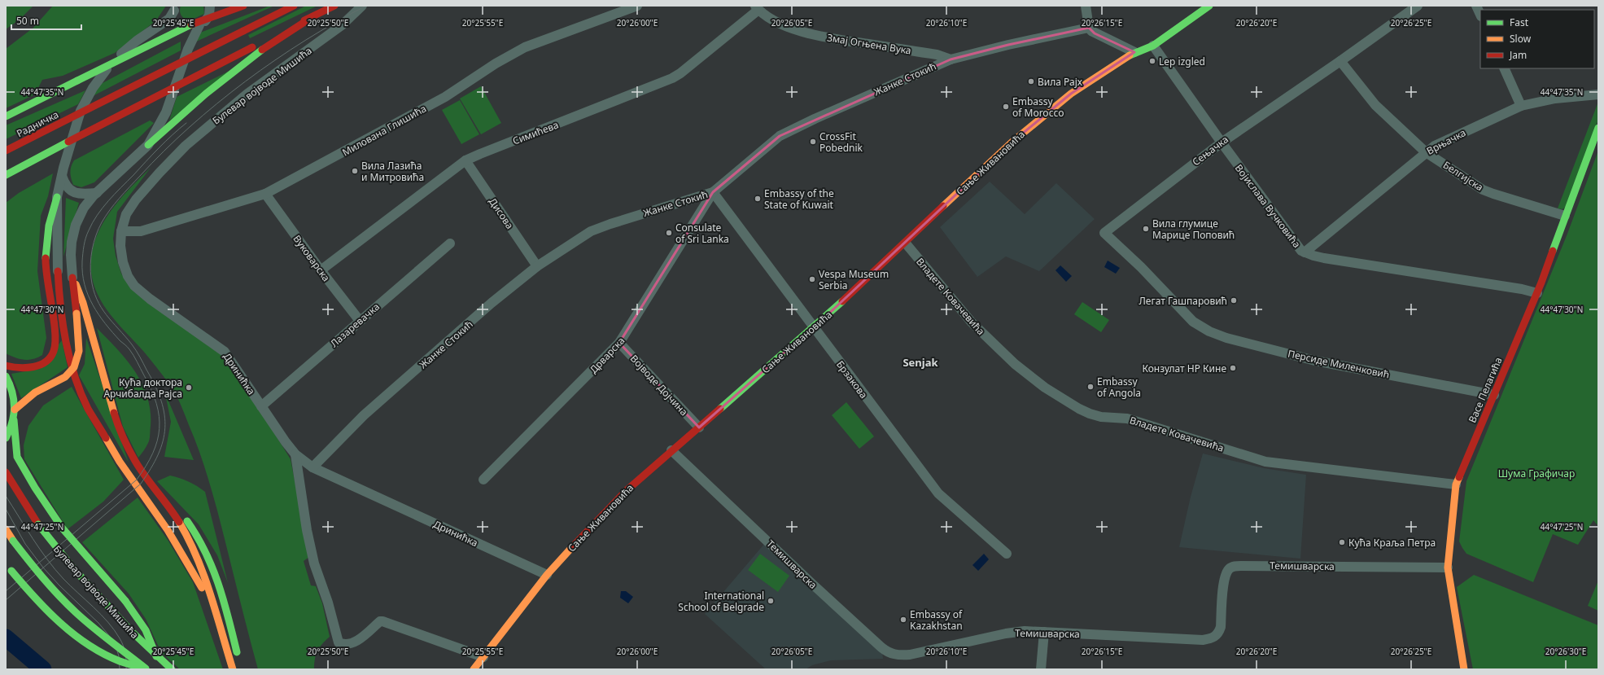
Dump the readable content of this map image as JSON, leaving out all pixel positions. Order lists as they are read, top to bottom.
{
  "streets": {
    "main road": [
      "Булевар војводе Мишића",
      "Радничка",
      "Сање Живановића",
      "Васе Пелагића"
    ],
    "street": [
      "Змај Огњена Вука",
      "Жанке Стокић",
      "Милована Глишића",
      "Симићева",
      "Врњачка",
      "Сењачка",
      "Белгијска",
      "Војислава Вучковића",
      "Дисова",
      "Вуковарска",
      "Владете Ковачевића",
      "Лазаревачка",
      "Дрварска",
      "Персиде Миленковић",
      "Дринићка",
      "Брзакова",
      "Војводе Дојчина",
      "Темишварска"
    ]
  },
  "crossings": [
    ["Змај Огњена Вука", "Жанке Стокић"],
    ["Змај Огњена Вука", "Симићева"],
    ["Жанке Стокић", "Дисова"],
    ["Жанке Стокић", "Дрварска"],
    ["Жанке Стокић", "Дринићка"],
    ["Жанке Стокић", "Брзакова"],
    ["Булевар војводе Мишића", "Милована Глишића"],
    ["Булевар војводе Мишића", "Дринићка"],
    ["Милована Глишића", "Вуковарска"],
    ["Милована Глишића", "Дринићка"],
    ["Симићева", "Дисова"],
    ["Симићева", "Вуковарска"],
    ["Врњачка", "Белгијска"],
    ["Врњачка", "Војислава Вучковића"],
    ["Сењачка", "Белгијска"],
    ["Сењачка", "Војислава Вучковића"],
    ["Сењачка", "Персиде Миленковић"],
    ["Сање Живановића", "Војислава Вучковића"],
    ["Сање Живановића", "Владете Ковачевића"],
    ["Сање Живановића", "Дринићка"],
    ["Сање Живановића", "Брзакова"],
    ["Сање Живановића", "Војводе Дојчина"],
    ["Сање Живановића", "Темишварска"],
    ["Белгијска", "Васе Пелагића"],
    ["Војислава Вучковића", "Васе Пелагића"],
    ["Вуковарска", "Лазаревачка"],
    ["Владете Ковачевића", "Васе Пелагића"],
    ["Лазаревачка", "Дринићка"],
    ["Дрварска", "Брзакова"],
    ["Дрварска", "Војводе Дојчина"],
    ["Персиде Миленковић", "Васе Пелагића"],
    ["Васе Пелагића", "Темишварска"]
  ],
  "districts": ["Senjak"],
  "parks": ["Шума Графичар"],
  "places": [
    "Lep izgled",
    "Вила Рајх",
    "Embassy of Morocco",
    "CrossFit Pobednik",
    "Вила Лазића и Митровића",
    "Embassy of the State of Kuwait",
    "Вила глумице Марице Поповић",
    "Consulate of Sri Lanka",
    "Vespa Museum Serbia",
    "Легат Гашпаровић",
    "Конзулат НР Кине",
    "Embassy of Angola",
    "Кућа доктора Арчибалда Рајса",
    "Кућа Краља Петра",
    "International School of Belgrade",
    "Embassy of Kazakhstan"
  ],
  "legend": ["Fast", "Slow", "Jam"],
  "scale_bar": "50 m",
  "coordinates": [
    "20°25'45\"E",
    "20°25'50\"E",
    "20°25'55\"E",
    "20°26'00\"E",
    "20°26'05\"E",
    "20°26'10\"E",
    "20°26'15\"E",
    "20°26'20\"E",
    "20°26'25\"E",
    "44°47'35\"N",
    "44°47'30\"N",
    "44°47'25\"N",
    "20°26'30\"E"
  ]
}
